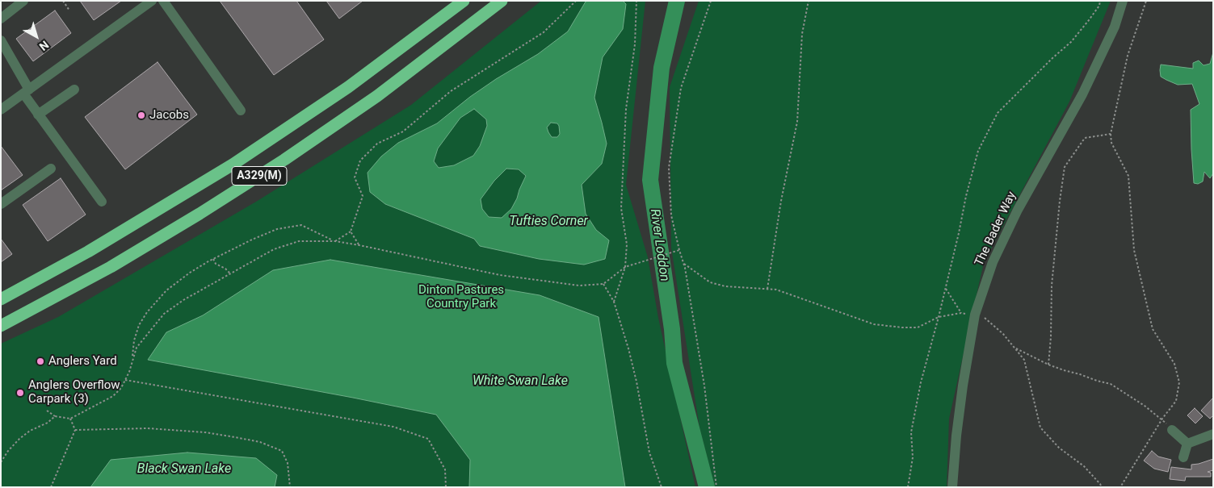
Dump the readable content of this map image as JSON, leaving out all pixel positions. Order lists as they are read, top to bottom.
{
  "streets": {
    "highway": ["A329(M)"],
    "street": ["The Bader Way"]
  },
  "water": [
    "Tufties Corner",
    "River Loddon",
    "White Swan Lake",
    "Black Swan Lake"
  ],
  "parks": ["Dinton Pastures Country Park"],
  "places": ["Jacobs", "Anglers Yard", "Anglers Overflow Carpark (3)"],
  "north": "bottom right"
}
